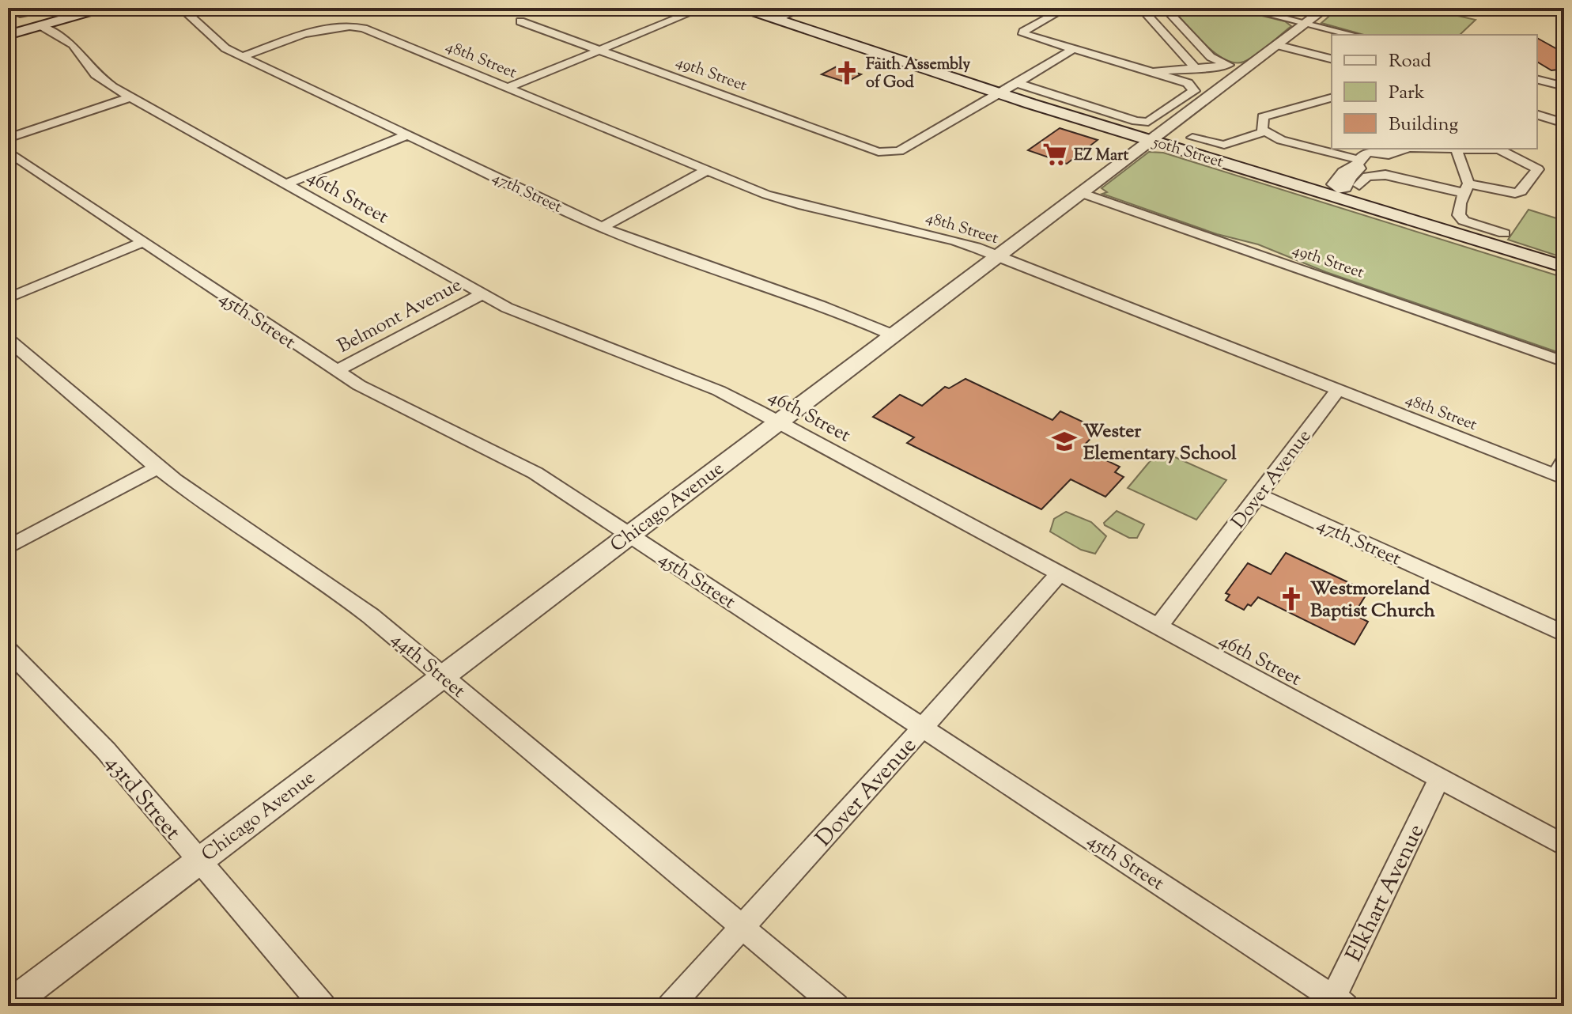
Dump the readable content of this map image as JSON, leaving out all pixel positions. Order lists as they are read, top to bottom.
{
  "streets": {
    "main road": ["50th Street"],
    "street": [
      "48th Street",
      "49th Street",
      "47th Street",
      "46th Street",
      "Belmont Avenue",
      "45th Street",
      "Dover Avenue",
      "Chicago Avenue",
      "44th Street",
      "43rd Street",
      "Elkhart Avenue"
    ]
  },
  "crossings": [
    ["48th Street", "47th Street"],
    ["48th Street", "Dover Avenue"],
    ["48th Street", "Chicago Avenue"],
    ["49th Street", "50th Street"],
    ["49th Street", "Chicago Avenue"],
    ["50th Street", "Chicago Avenue"],
    ["47th Street", "Dover Avenue"],
    ["47th Street", "Chicago Avenue"],
    ["46th Street", "Belmont Avenue"],
    ["46th Street", "Dover Avenue"],
    ["46th Street", "Chicago Avenue"],
    ["46th Street", "Elkhart Avenue"],
    ["Belmont Avenue", "45th Street"],
    ["45th Street", "Dover Avenue"],
    ["45th Street", "Chicago Avenue"],
    ["45th Street", "Elkhart Avenue"],
    ["Dover Avenue", "44th Street"],
    ["Chicago Avenue", "44th Street"],
    ["Chicago Avenue", "43rd Street"]
  ],
  "places": {
    "church": ["Faith Assembly of God", "Westmoreland Baptist Church"],
    "supermarket": ["EZ Mart"],
    "school or university": ["Wester Elementary School"]
  },
  "legend": ["Road", "Park", "Building"]
}
